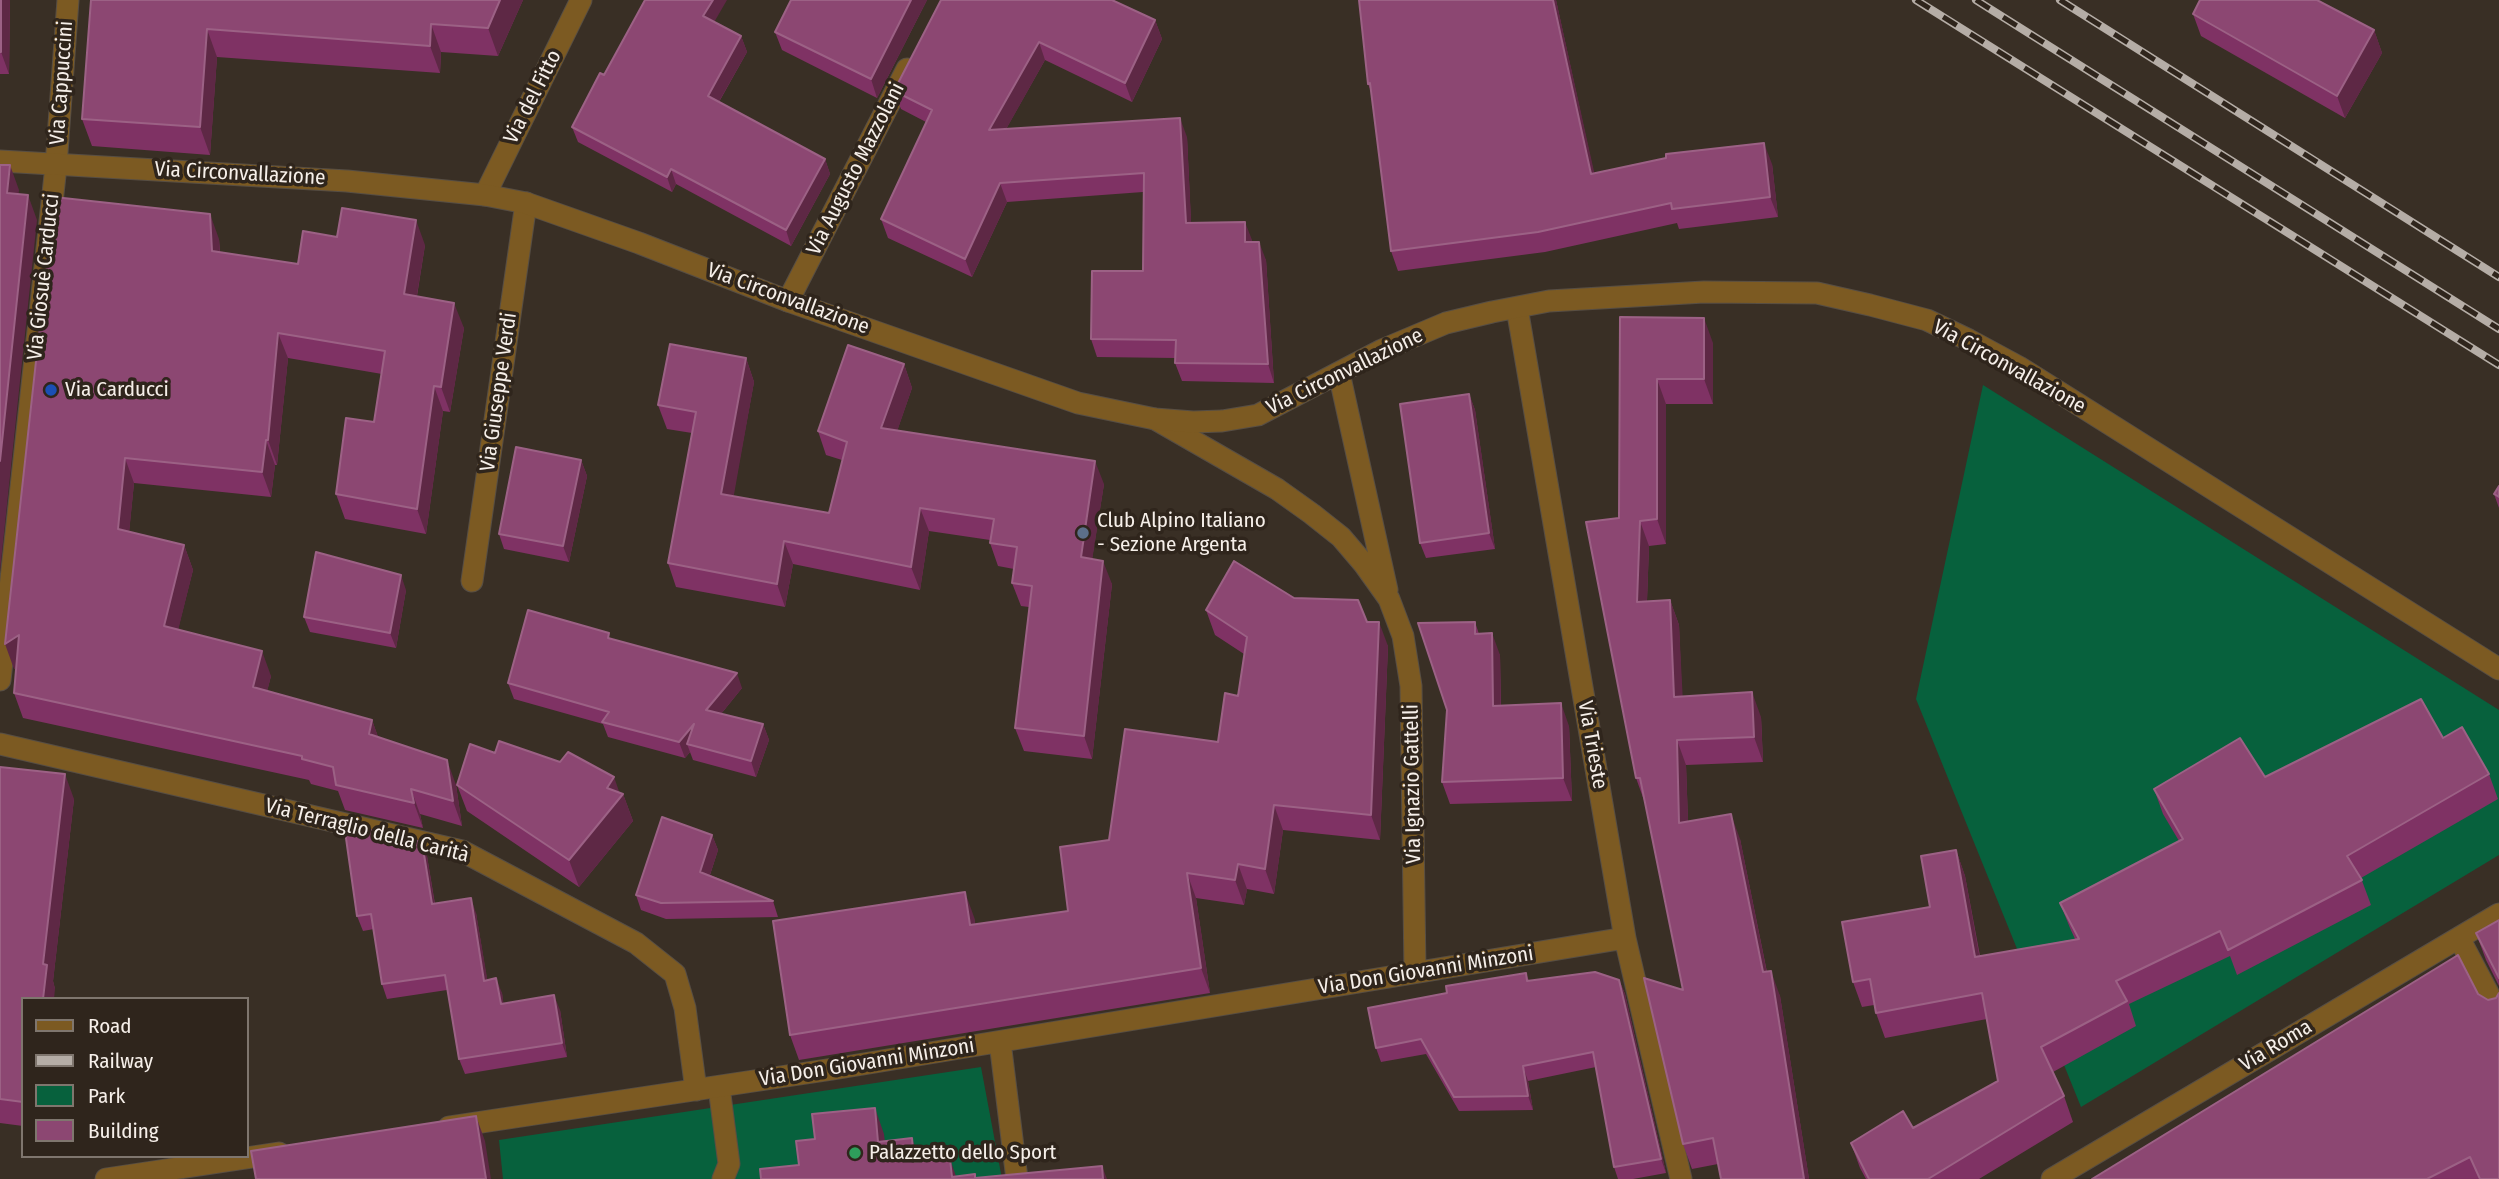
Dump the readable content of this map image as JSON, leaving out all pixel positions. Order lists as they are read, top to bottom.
{
  "streets": {
    "street": [
      "Via Cappuccini",
      "Via del Fitto",
      "Via Augusto Mazzolani",
      "Via Circonvallazione",
      "Via Giosuè Carducci",
      "Via Giuseppe Verdi",
      "Via Trieste",
      "Via Ignazio Gattelli",
      "Via Terraglio della Carità",
      "Via Don Giovanni Minzoni",
      "Via Roma"
    ]
  },
  "crossings": [
    ["Via Cappuccini", "Via Circonvallazione"],
    ["Via Cappuccini", "Via Giosuè Carducci"],
    ["Via del Fitto", "Via Circonvallazione"],
    ["Via Augusto Mazzolani", "Via Circonvallazione"],
    ["Via Circonvallazione", "Via Giosuè Carducci"],
    ["Via Circonvallazione", "Via Giuseppe Verdi"],
    ["Via Circonvallazione", "Via Trieste"],
    ["Via Circonvallazione", "Via Ignazio Gattelli"],
    ["Via Trieste", "Via Don Giovanni Minzoni"],
    ["Via Ignazio Gattelli", "Via Don Giovanni Minzoni"],
    ["Via Terraglio della Carità", "Via Don Giovanni Minzoni"]
  ],
  "places": ["Via Carducci", "Club Alpino Italiano - Sezione Argenta", "Palazzetto dello Sport"],
  "legend": [
    "Road",
    "Railway",
    "Park",
    "Building"
  ]
}
